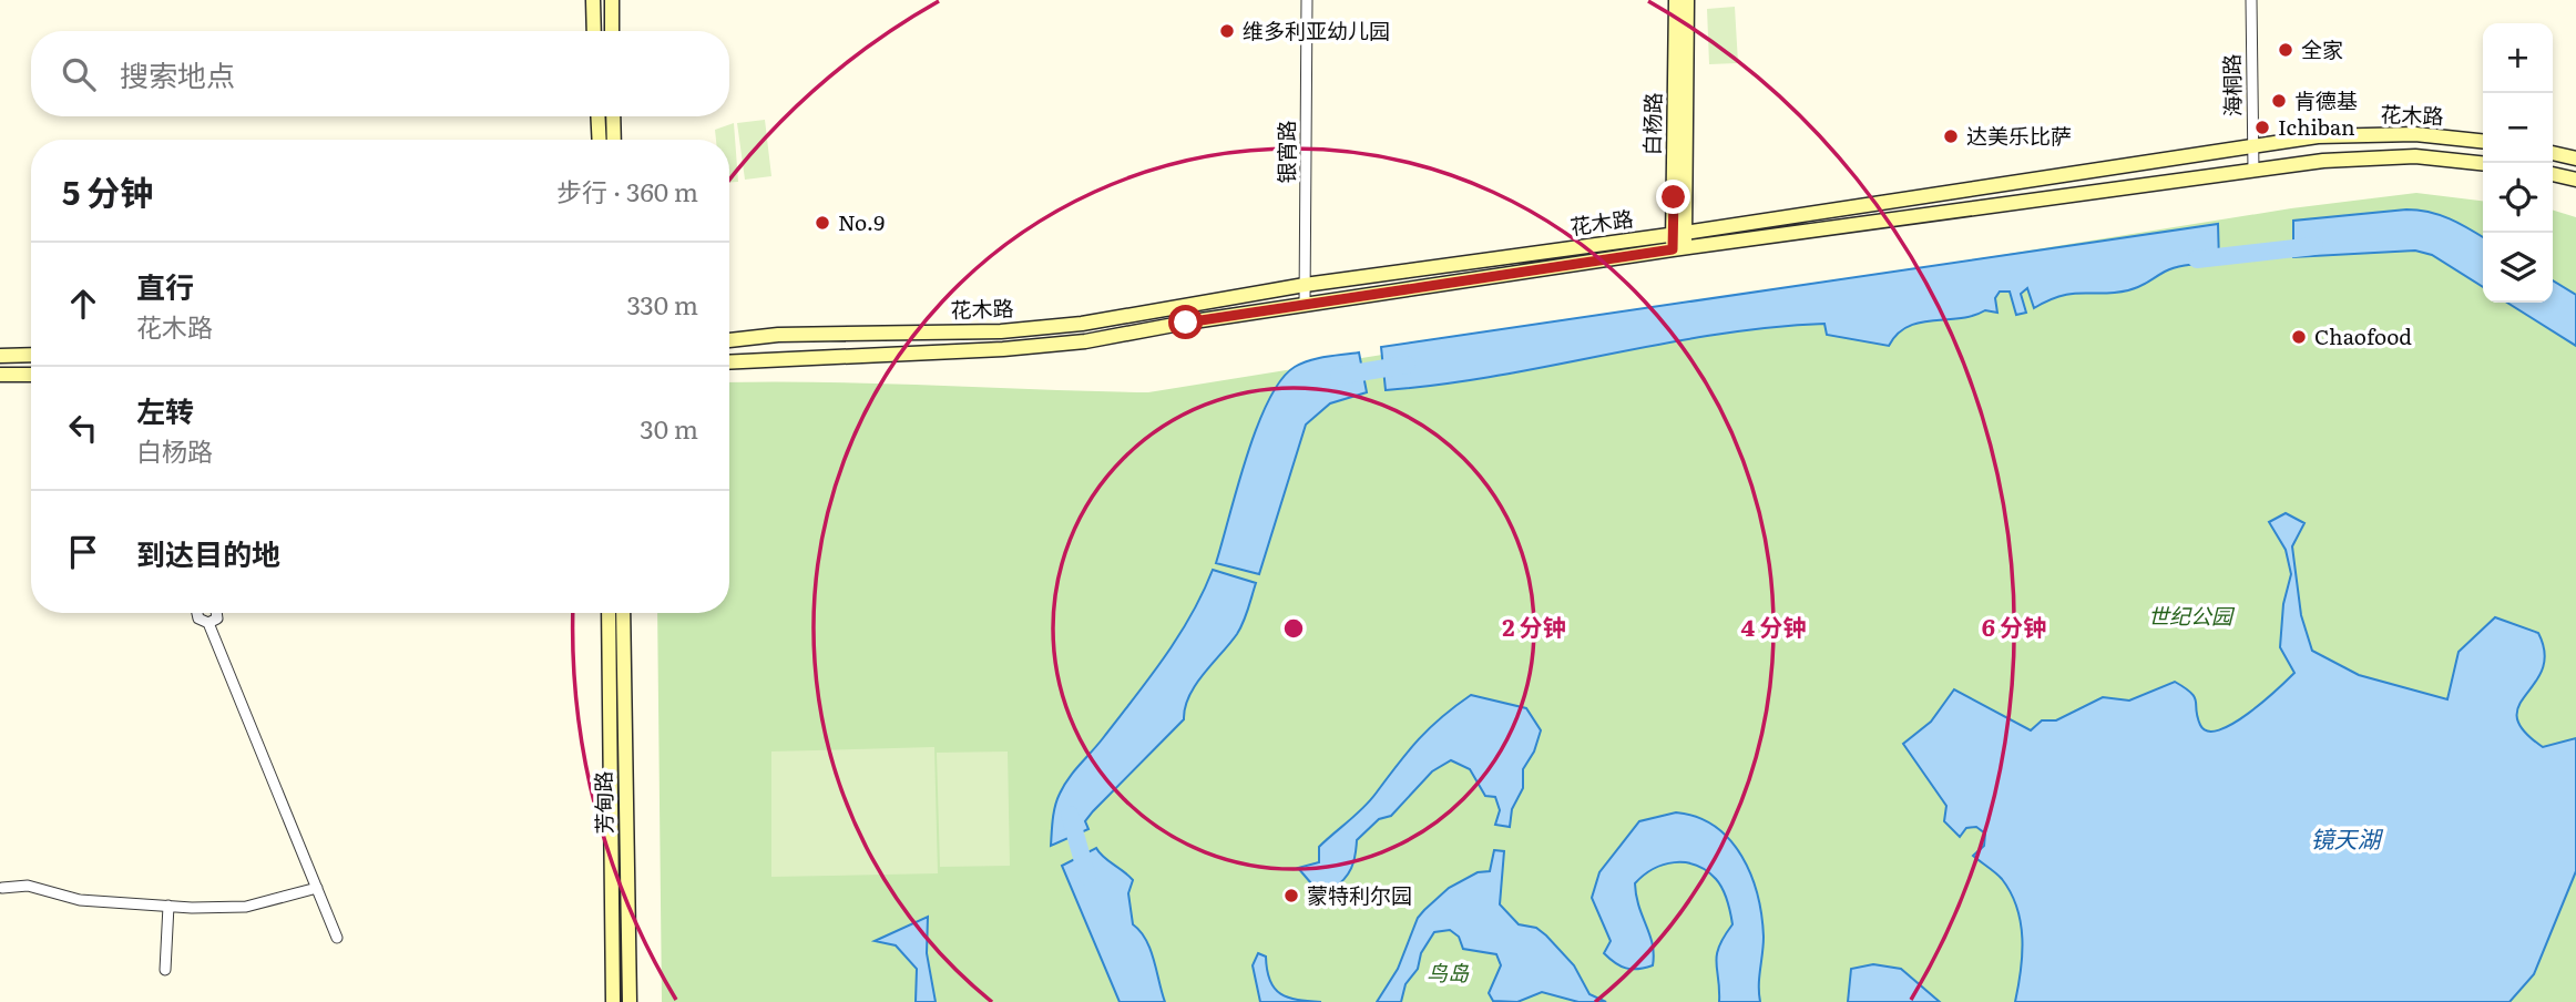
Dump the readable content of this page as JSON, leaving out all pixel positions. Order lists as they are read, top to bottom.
{
  "streets": {
    "main road": ["花木路", "白杨路", "芳甸路"],
    "street": ["海桐路", "银宵路"]
  },
  "crossings": [
    ["海桐路", "花木路"],
    ["花木路", "白杨路"],
    ["花木路", "银宵路"]
  ],
  "water": ["镜天湖"],
  "parks": ["世纪公园", "鸟岛"],
  "places": [
    "维多利亚幼儿园",
    "全家",
    "肯德基",
    "Ichiban",
    "达美乐比萨",
    "No.9",
    "Chaofood",
    "蒙特利尔园"
  ],
  "page": {
    "map_buttons": ["+", "−"],
    "search": "搜索地点",
    "heading": ["5 分钟", "步行 · 360 m"],
    "list": [
      ["直行", "花木路", "330 m"],
      ["左转", "白杨路", "30 m"],
      "到达目的地"
    ]
  },
  "rings": ["2 分钟", "4 分钟", "6 分钟"]
}
